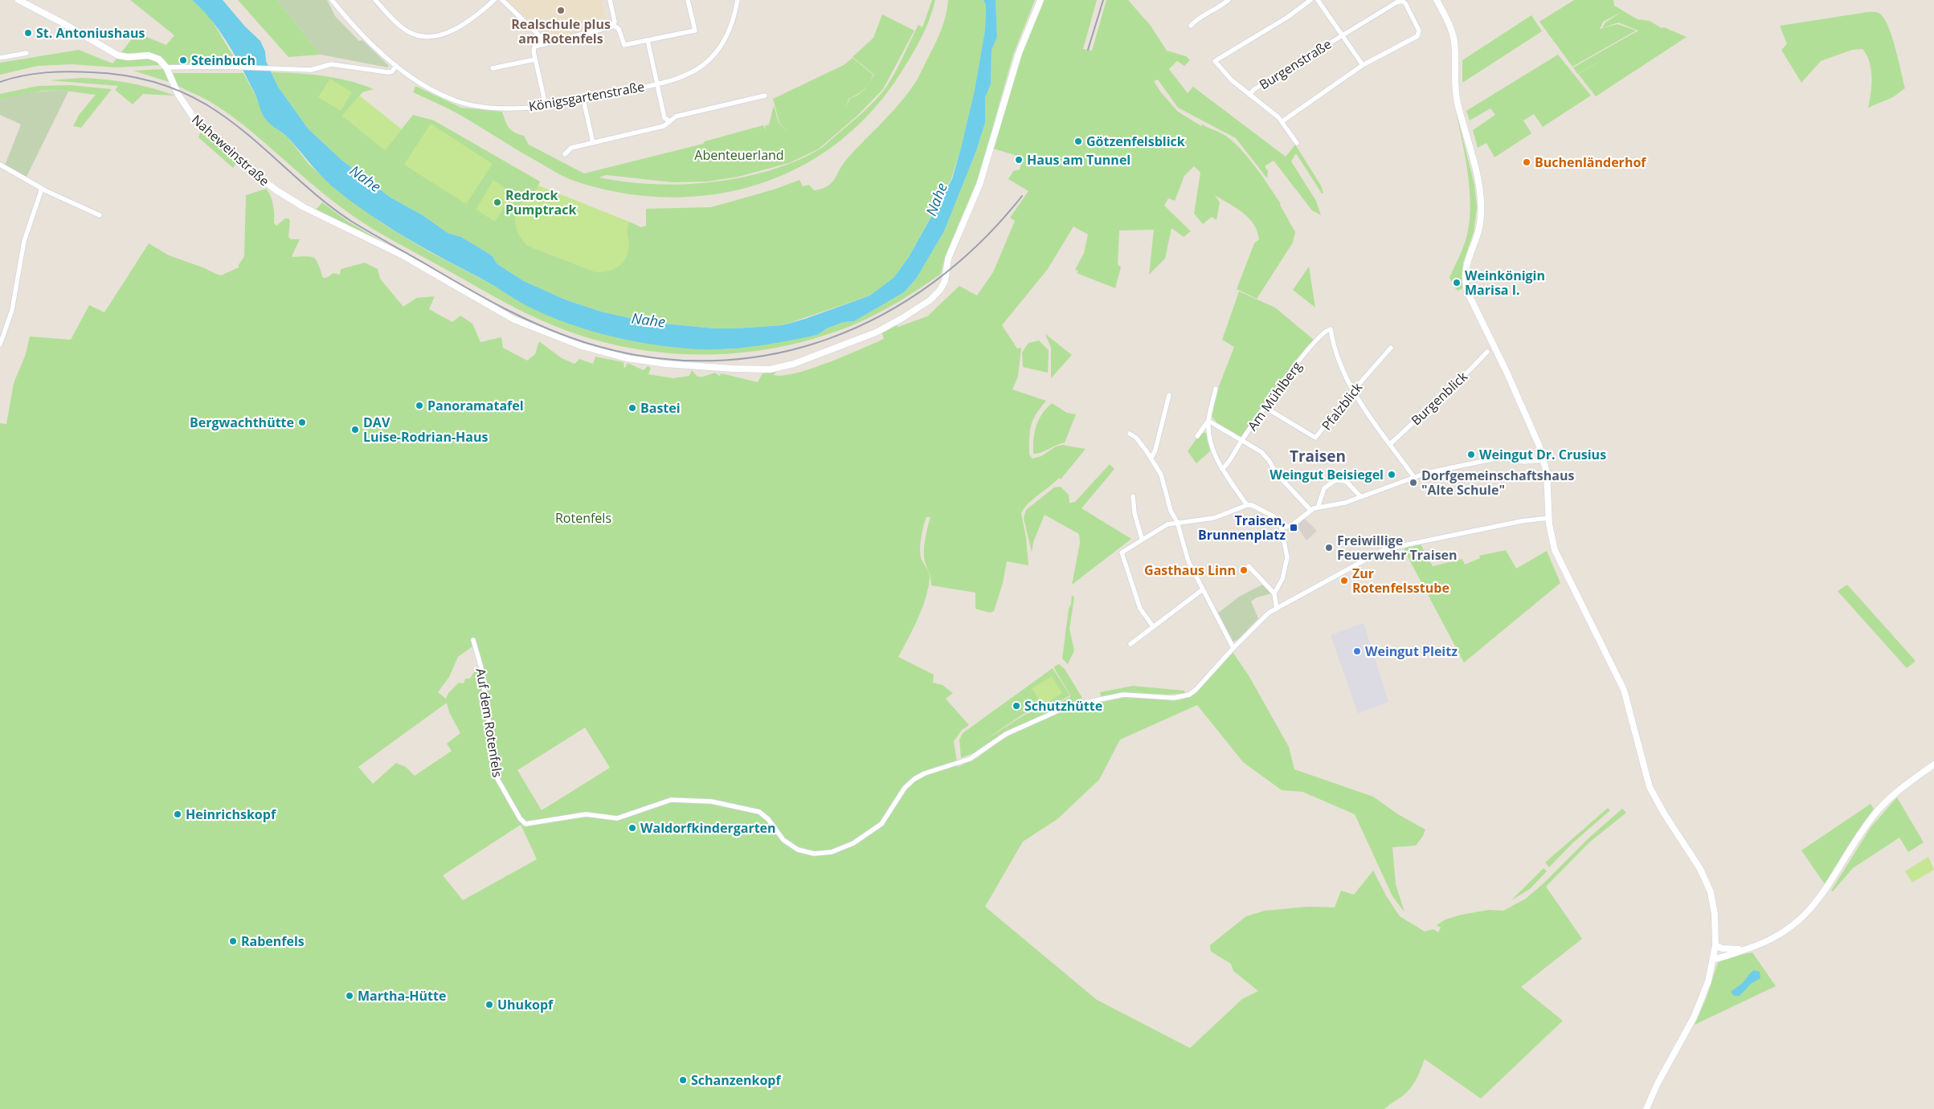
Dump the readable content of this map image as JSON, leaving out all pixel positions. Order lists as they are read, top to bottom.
{
  "streets": {
    "main road": ["Naheweinstraße"],
    "street": [
      "Burgenstraße",
      "Königsgartenstraße",
      "Am Mühlberg",
      "Burgenblick",
      "Pfalzblick",
      "Auf dem Rotenfels"
    ]
  },
  "crossings": [
    ["Am Mühlberg", "Pfalzblick"]
  ],
  "districts": ["Traisen"],
  "water": ["Nahe"],
  "parks": ["Abenteuerland", "Rotenfels"],
  "places": {
    "other": [
      "Realschule plus am Rotenfels",
      "St. Antoniushaus",
      "Steinbuch",
      "Götzenfelsblick",
      "Haus am Tunnel",
      "Buchenländerhof",
      "Redrock Pumptrack",
      "Weinkönigin Marisa I.",
      "Panoramatafel",
      "Bastei",
      "Bergwachthütte",
      "DAV Luise-Rodrian-Haus",
      "Weingut Dr. Crusius",
      "Weingut Beisiegel",
      "Dorfgemeinschaftshaus \"Alte Schule\"",
      "Freiwillige Feuerwehr Traisen",
      "Gasthaus Linn",
      "Zur Rotenfelsstube",
      "Weingut Pleitz",
      "Schutzhütte",
      "Heinrichskopf",
      "Waldorfkindergarten",
      "Rabenfels",
      "Martha-Hütte",
      "Uhukopf",
      "Schanzenkopf"
    ],
    "transit": ["Traisen, Brunnenplatz"]
  }
}
